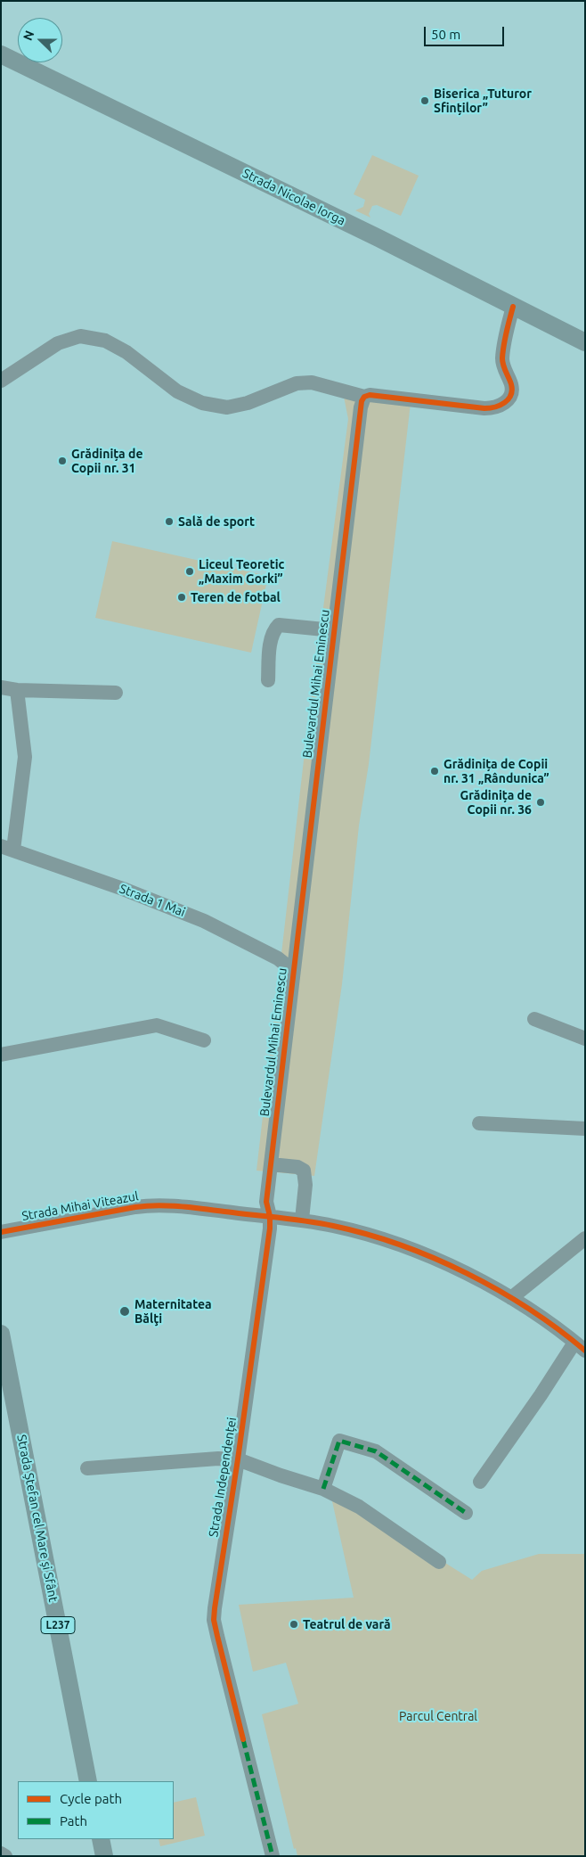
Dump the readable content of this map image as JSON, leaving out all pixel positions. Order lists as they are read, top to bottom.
{
  "streets": {
    "main road": ["Strada Nicolae Iorga", "Strada Ștefan cel Mare și Sfânt", "L237"],
    "street": [
      "Bulevardul Mihai Eminescu",
      "Strada 1 Mai",
      "Strada Mihai Viteazul",
      "Strada Independenței"
    ]
  },
  "crossings": [
    ["Bulevardul Mihai Eminescu", "Strada 1 Mai"],
    ["Bulevardul Mihai Eminescu", "Strada Mihai Viteazul"],
    ["Bulevardul Mihai Eminescu", "Strada Independenței"],
    ["Strada Mihai Viteazul", "Strada Independenței"]
  ],
  "parks": ["Parcul Central"],
  "places": [
    "Biserica „Tuturor Sfinților”",
    "Grădinița de Copii nr. 31",
    "Sală de sport",
    "Liceul Teoretic „Maxim Gorki”",
    "Teren de fotbal",
    "Grădinița de Copii nr. 31 „Rândunica”",
    "Grădinița de Copii nr. 36",
    "Maternitatea Bălţi",
    "Teatrul de vară"
  ],
  "legend": ["Cycle path", "Path"],
  "scale_bar": "50 m",
  "north": "left"
}
